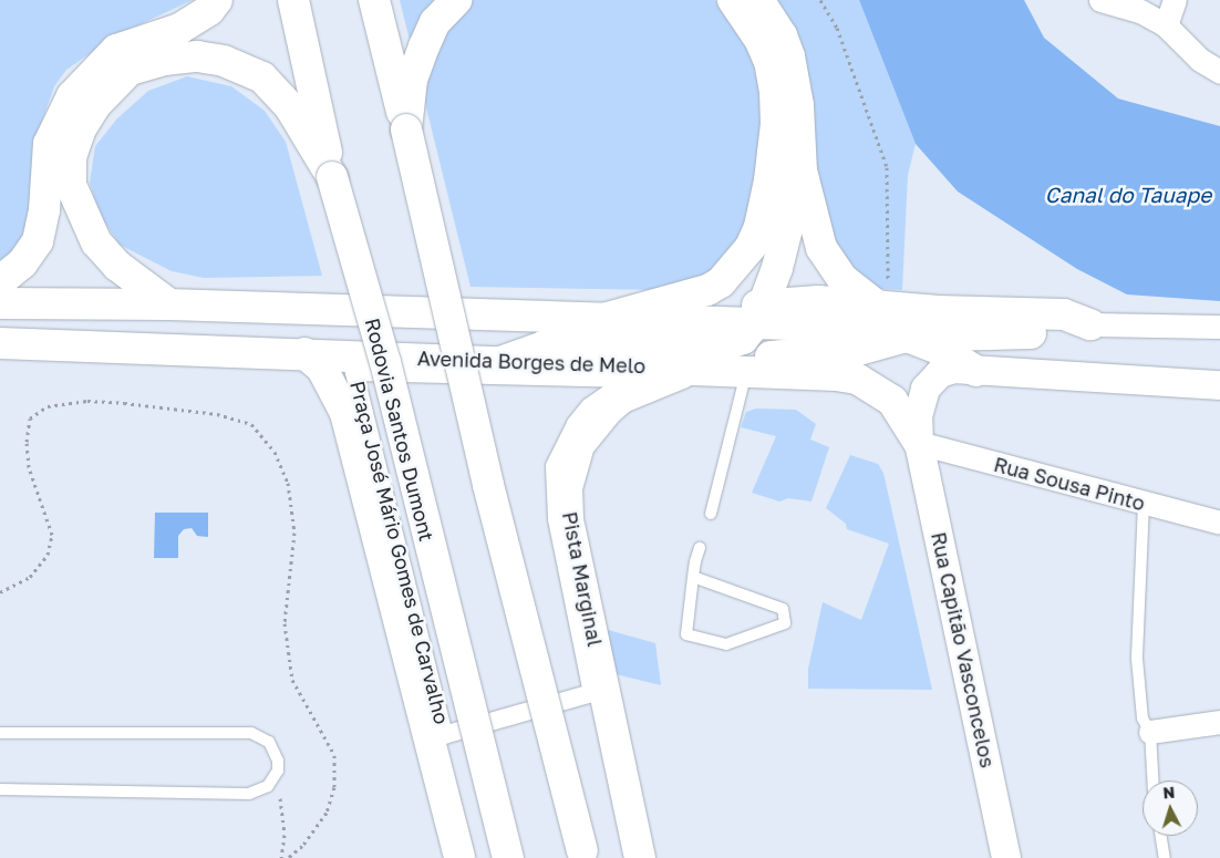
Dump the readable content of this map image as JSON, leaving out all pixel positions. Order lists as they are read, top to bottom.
{
  "streets": {
    "main road": ["Avenida Borges de Melo", "Rodovia Santos Dumont", "Pista Marginal"],
    "street": ["Rua Sousa Pinto", "Praça José Mário Gomes de Carvalho", "Rua Capitão Vasconcelos"]
  },
  "crossings": [
    ["Avenida Borges de Melo", "Rua Sousa Pinto"],
    ["Avenida Borges de Melo", "Pista Marginal"],
    ["Avenida Borges de Melo", "Rua Capitão Vasconcelos"],
    ["Rua Sousa Pinto", "Rua Capitão Vasconcelos"]
  ],
  "water": ["Canal do Tauape"],
  "north": "top"
}
